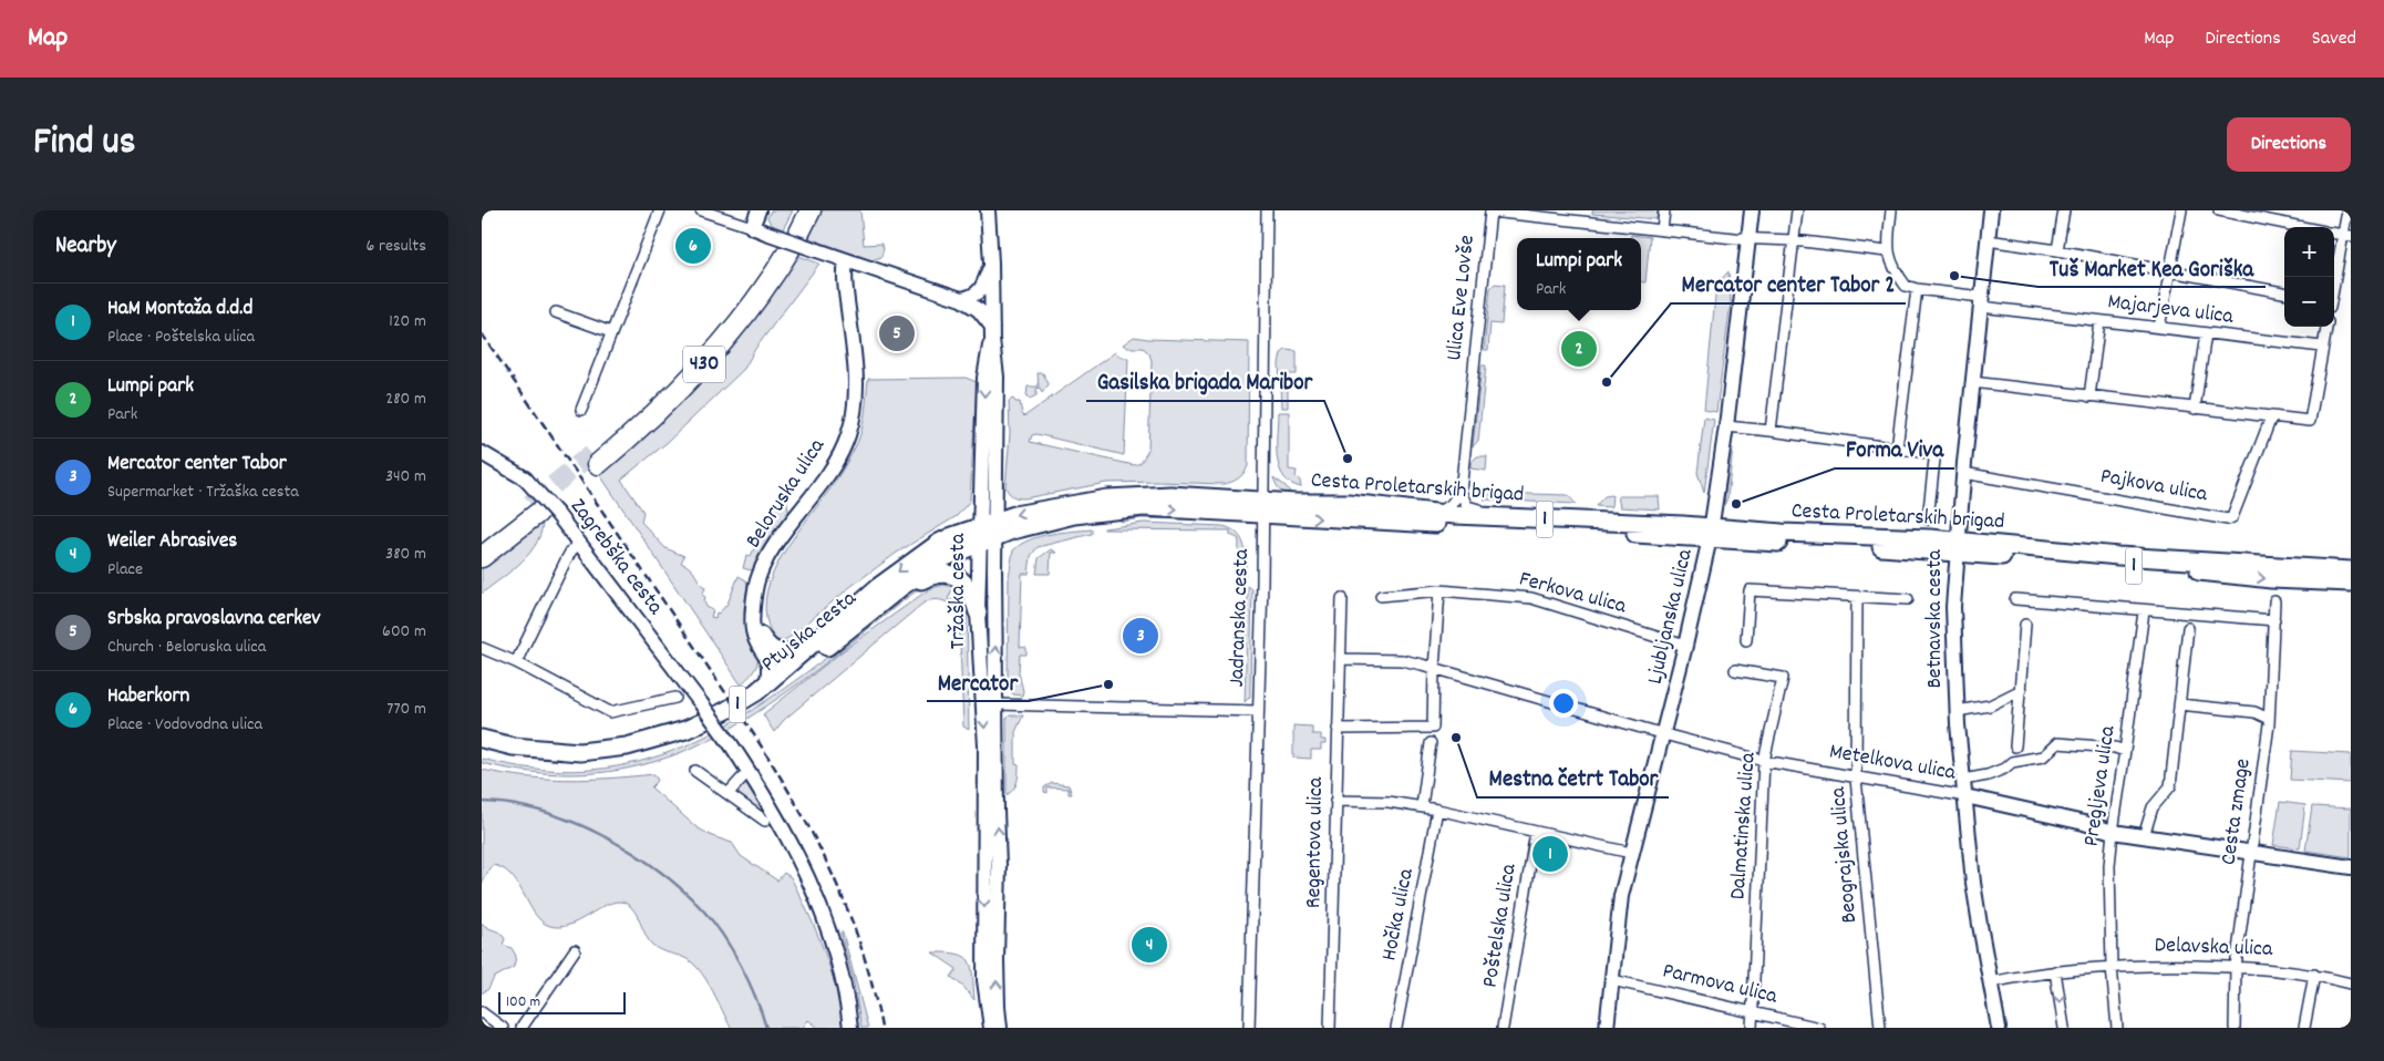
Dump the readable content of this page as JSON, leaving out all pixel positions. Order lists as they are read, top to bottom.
{
  "streets": {
    "highway": ["430"],
    "main road": ["Cesta Proletarskih brigad", "1", "Ptujska cesta"],
    "street": [
      "Ulica Eve Lovše",
      "Majarjeva ulica",
      "Pajkova ulica",
      "Beloruska ulica",
      "Zagrebška cesta",
      "Tržaška cesta",
      "Ferkova ulica",
      "Ljubljanska ulica",
      "Jadranska cesta",
      "Betnavska cesta",
      "Metelkova ulica",
      "Pregljeva ulica",
      "Cesta zmage",
      "Dalmatinska ulica",
      "Regentova ulica",
      "Beograjska ulica",
      "Hočka ulica",
      "Poštelska ulica",
      "Delavska ulica",
      "Parmova ulica"
    ]
  },
  "crossings": [
    ["Ulica Eve Lovše", "Ljubljanska ulica"],
    ["Majarjeva ulica", "Betnavska cesta"],
    ["Pajkova ulica", "Betnavska cesta"],
    ["Cesta Proletarskih brigad", "Tržaška cesta"],
    ["Cesta Proletarskih brigad", "Ljubljanska ulica"],
    ["Cesta Proletarskih brigad", "Jadranska cesta"],
    ["Cesta Proletarskih brigad", "Betnavska cesta"],
    ["Cesta Proletarskih brigad", "Ptujska cesta"],
    ["Beloruska ulica", "Ptujska cesta"],
    ["Tržaška cesta", "Ptujska cesta"],
    ["Ferkova ulica", "Ljubljanska ulica"],
    ["Ljubljanska ulica", "Metelkova ulica"],
    ["Ljubljanska ulica", "Parmova ulica"],
    ["Betnavska cesta", "Metelkova ulica"],
    ["Betnavska cesta", "Delavska ulica"],
    ["Metelkova ulica", "Pregljeva ulica"],
    ["Metelkova ulica", "Cesta zmage"],
    ["Metelkova ulica", "Dalmatinska ulica"],
    ["Metelkova ulica", "Regentova ulica"],
    ["Metelkova ulica", "Beograjska ulica"],
    ["Pregljeva ulica", "Delavska ulica"],
    ["Cesta zmage", "Delavska ulica"],
    ["Dalmatinska ulica", "Parmova ulica"]
  ],
  "places": [
    "Tuš Market Kea Goriška",
    "Mercator center Tabor 2",
    "Gasilska brigada Maribor",
    "Forma Viva",
    "Mercator",
    "Mestna četrt Tabor"
  ],
  "scale_bar": "100 m",
  "page": {
    "header": "Map",
    "nav": ["Map", "Directions", "Saved"],
    "title": "Find us",
    "buttons": "Directions",
    "heading": ["Nearby", "6 results"],
    "pins": [
      "6",
      "5",
      "2",
      "3",
      "1",
      "4"
    ],
    "map_buttons": ["+", "−"],
    "popup": ["Lumpi park", "Park"],
    "list": [
      {
        "mark": "1",
        "name": "HaM Montaža d.d.d",
        "note": "Place · Poštelska ulica",
        "value": "120 m"
      },
      {
        "mark": "2",
        "name": "Lumpi park",
        "note": "Park",
        "value": "280 m"
      },
      {
        "mark": "3",
        "name": "Mercator center Tabor",
        "note": "Supermarket · Tržaška cesta",
        "value": "340 m"
      },
      {
        "mark": "4",
        "name": "Weiler Abrasives",
        "note": "Place",
        "value": "380 m"
      },
      {
        "mark": "5",
        "name": "Srbska pravoslavna cerkev",
        "note": "Church · Beloruska ulica",
        "value": "600 m"
      },
      {
        "mark": "6",
        "name": "Haberkorn",
        "note": "Place · Vodovodna ulica",
        "value": "770 m"
      }
    ],
    "scale": "100 m"
  }
}
